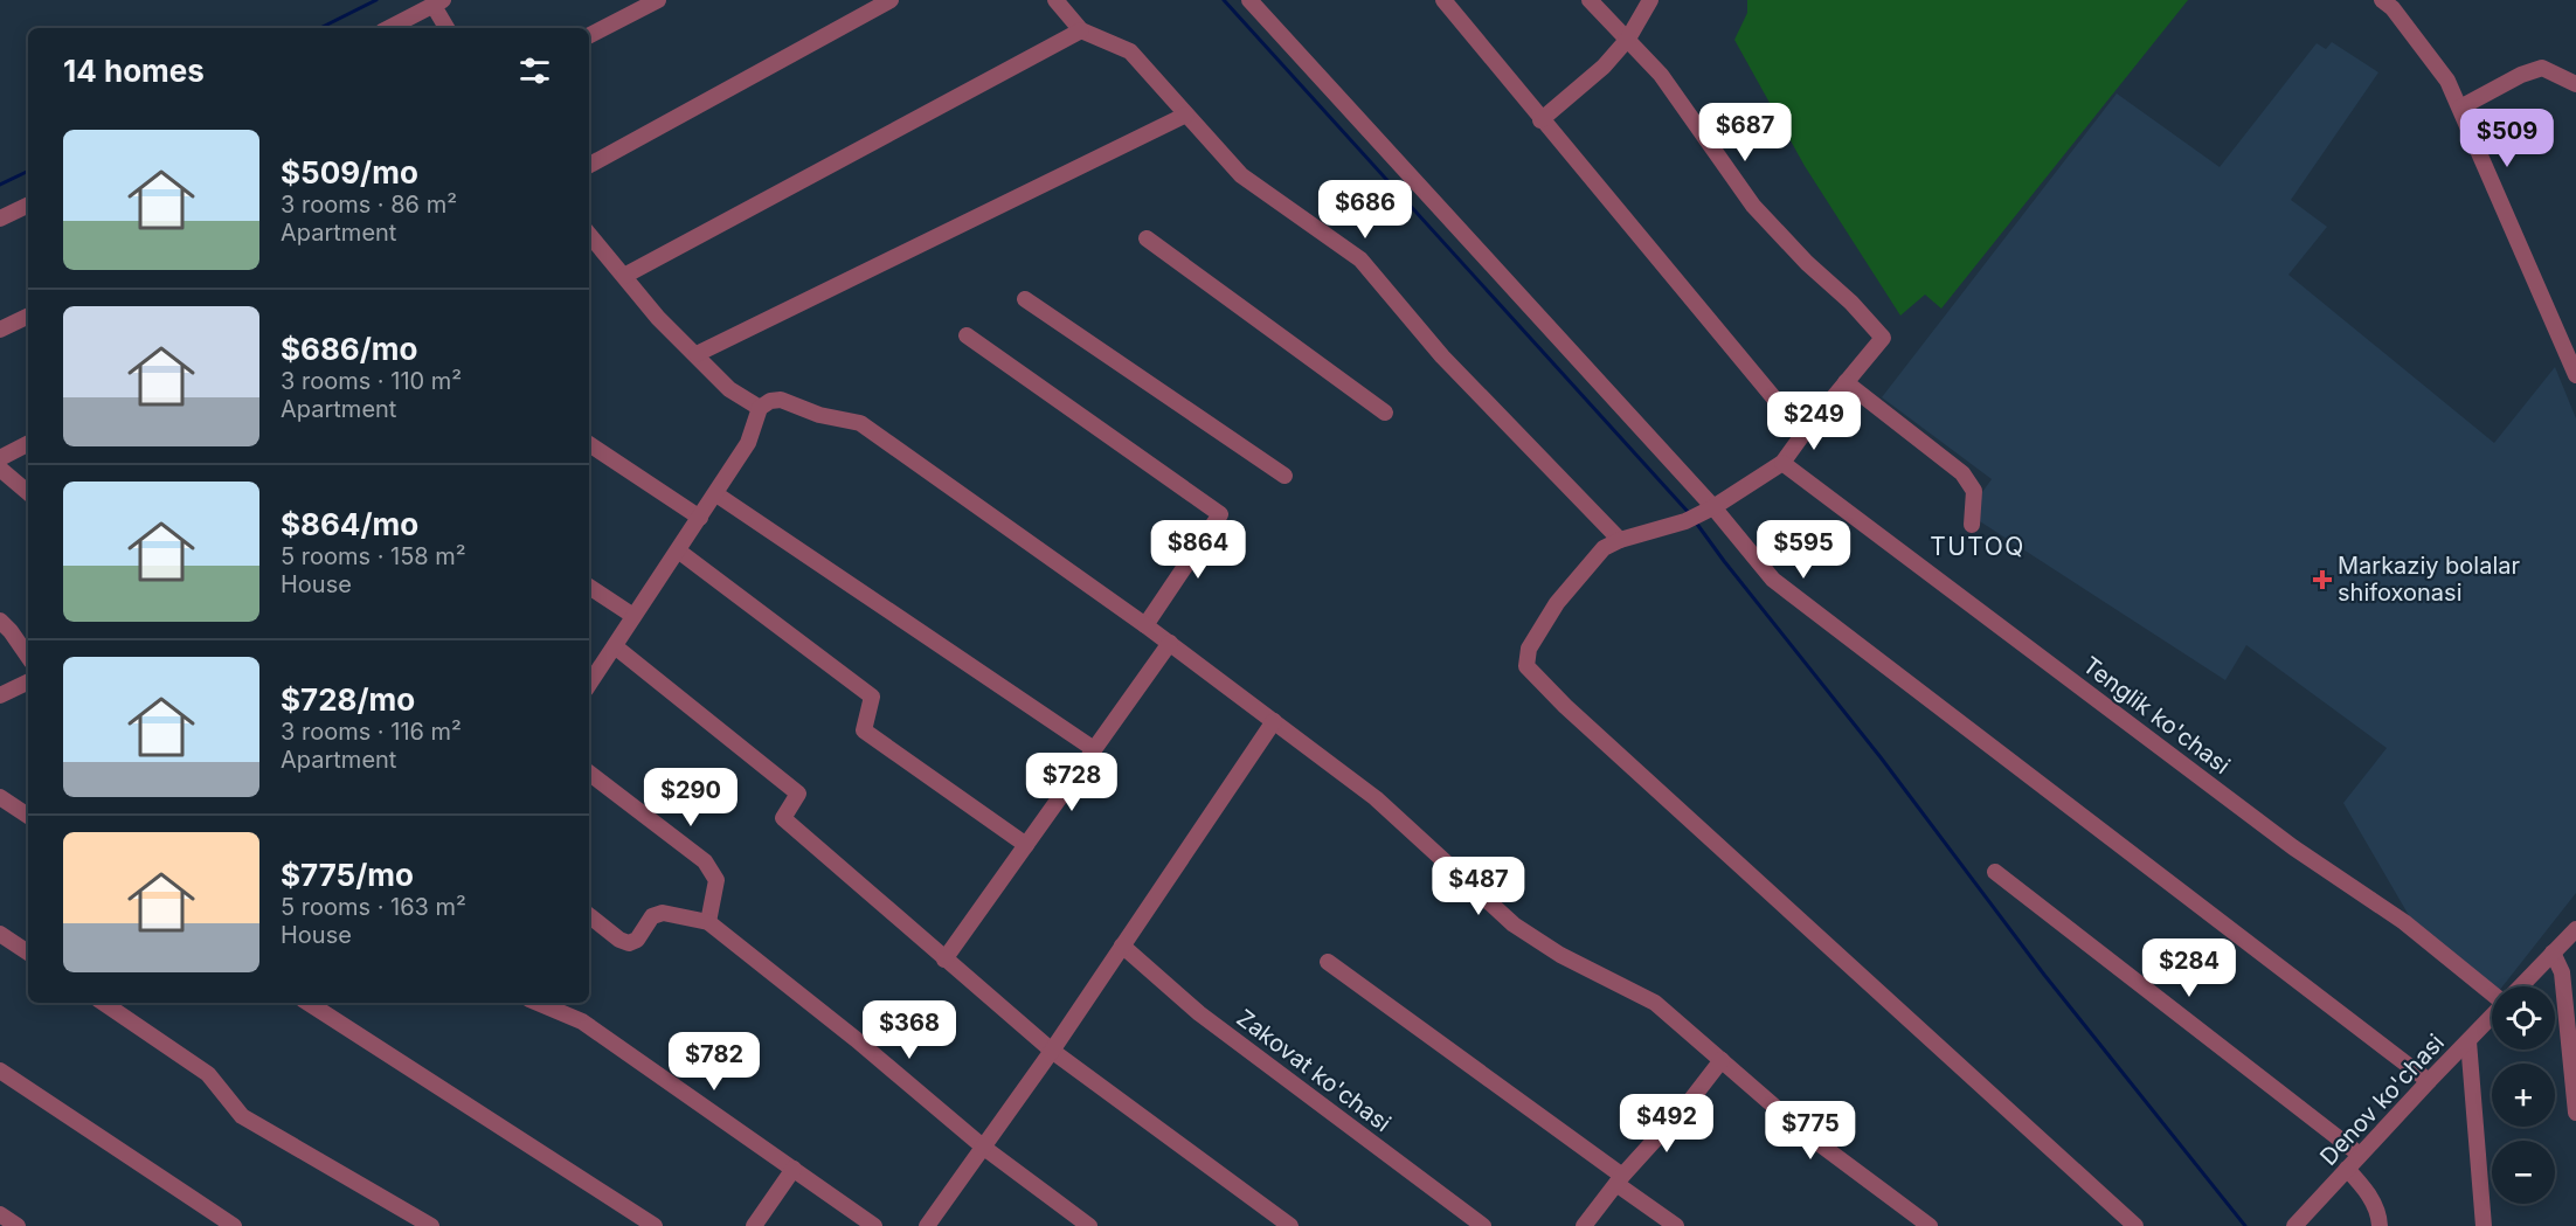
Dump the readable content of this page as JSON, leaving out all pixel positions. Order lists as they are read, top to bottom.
{
  "streets": {
    "street": ["Tenglik ko'chasi", "Zakovat ko'chasi", "Denov ko'chasi"]
  },
  "districts": ["TUTOQ"],
  "places": {
    "health": ["Markaziy bolalar shifoxonasi"]
  },
  "page": {
    "heading": "14 homes",
    "price": [
      "$687",
      "$509",
      "$686",
      "$249",
      "$864",
      "$595",
      "$728",
      "$290",
      "$487",
      "$284",
      "$368",
      "$782",
      "$492",
      "$775"
    ],
    "list": [
      {
        "name": "$509/mo",
        "note": "3 rooms · 86 m² · Apartment"
      },
      {
        "name": "$686/mo",
        "note": "3 rooms · 110 m² · Apartment"
      },
      {
        "name": "$864/mo",
        "note": "5 rooms · 158 m² · House"
      },
      {
        "name": "$728/mo",
        "note": "3 rooms · 116 m² · Apartment"
      },
      {
        "name": "$775/mo",
        "note": "5 rooms · 163 m² · House"
      }
    ],
    "map_buttons": ["+", "−"]
  }
}
